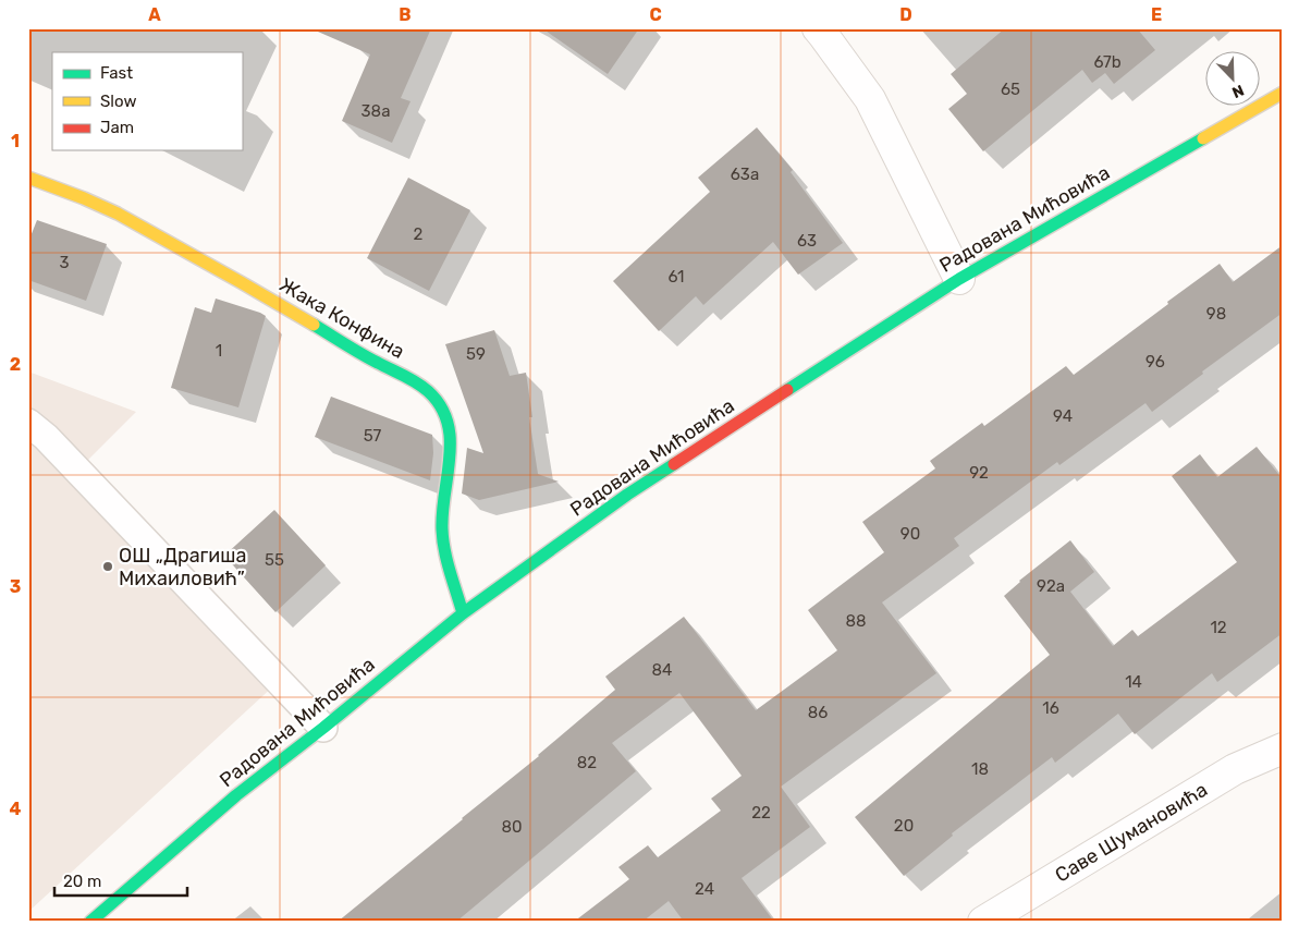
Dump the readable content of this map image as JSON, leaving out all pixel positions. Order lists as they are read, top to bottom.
{
  "streets": {
    "street": ["Радована Мићовића", "Жака Конфина", "Саве Шумановића"]
  },
  "crossings": [
    ["Радована Мићовића", "Жака Конфина"]
  ],
  "places": ["ОШ „Драгиша Михаиловић”"],
  "house_numbers": [
    "67b",
    "65",
    "38a",
    "63a",
    "2",
    "63",
    "3",
    "61",
    "98",
    "1",
    "59",
    "96",
    "94",
    "57",
    "92",
    "90",
    "55",
    "92a",
    "88",
    "12",
    "84",
    "14",
    "16",
    "86",
    "82",
    "18",
    "22",
    "20",
    "80",
    "24"
  ],
  "legend": ["Fast", "Slow", "Jam"],
  "scale_bar": "20 m",
  "north": "bottom right",
  "grid": {
    "columns": [
      "A",
      "B",
      "C",
      "D",
      "E"
    ],
    "rows": [
      "1",
      "2",
      "3",
      "4"
    ]
  }
}
